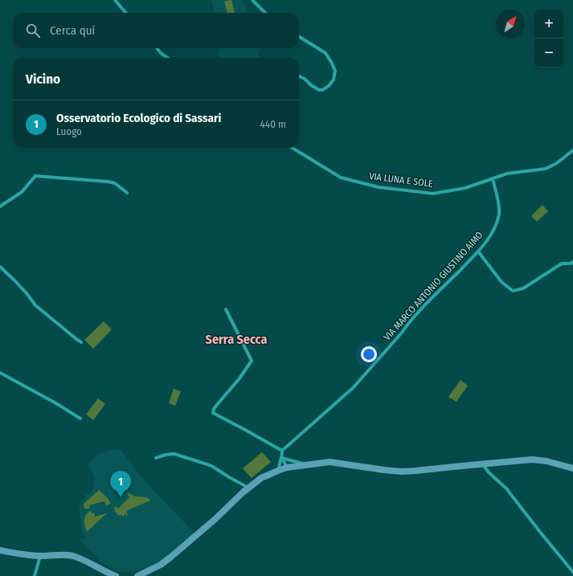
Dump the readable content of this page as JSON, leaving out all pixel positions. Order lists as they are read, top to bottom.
{
  "streets": {
    "street": ["VIA LUNA E SOLE", "VIA MARCO ANTONIO GIUSTINO AIMO"]
  },
  "crossings": [
    ["VIA LUNA E SOLE", "VIA MARCO ANTONIO GIUSTINO AIMO"]
  ],
  "districts": ["Serra Secca"],
  "north": "top right",
  "page": {
    "map_buttons": ["+", "−"],
    "search": "Cerca qui",
    "heading": "Vicino",
    "list": [
      {
        "mark": "1",
        "name": "Osservatorio Ecologico di Sassari",
        "note": "Luogo",
        "value": "440 m"
      }
    ],
    "pins": "1"
  }
}
